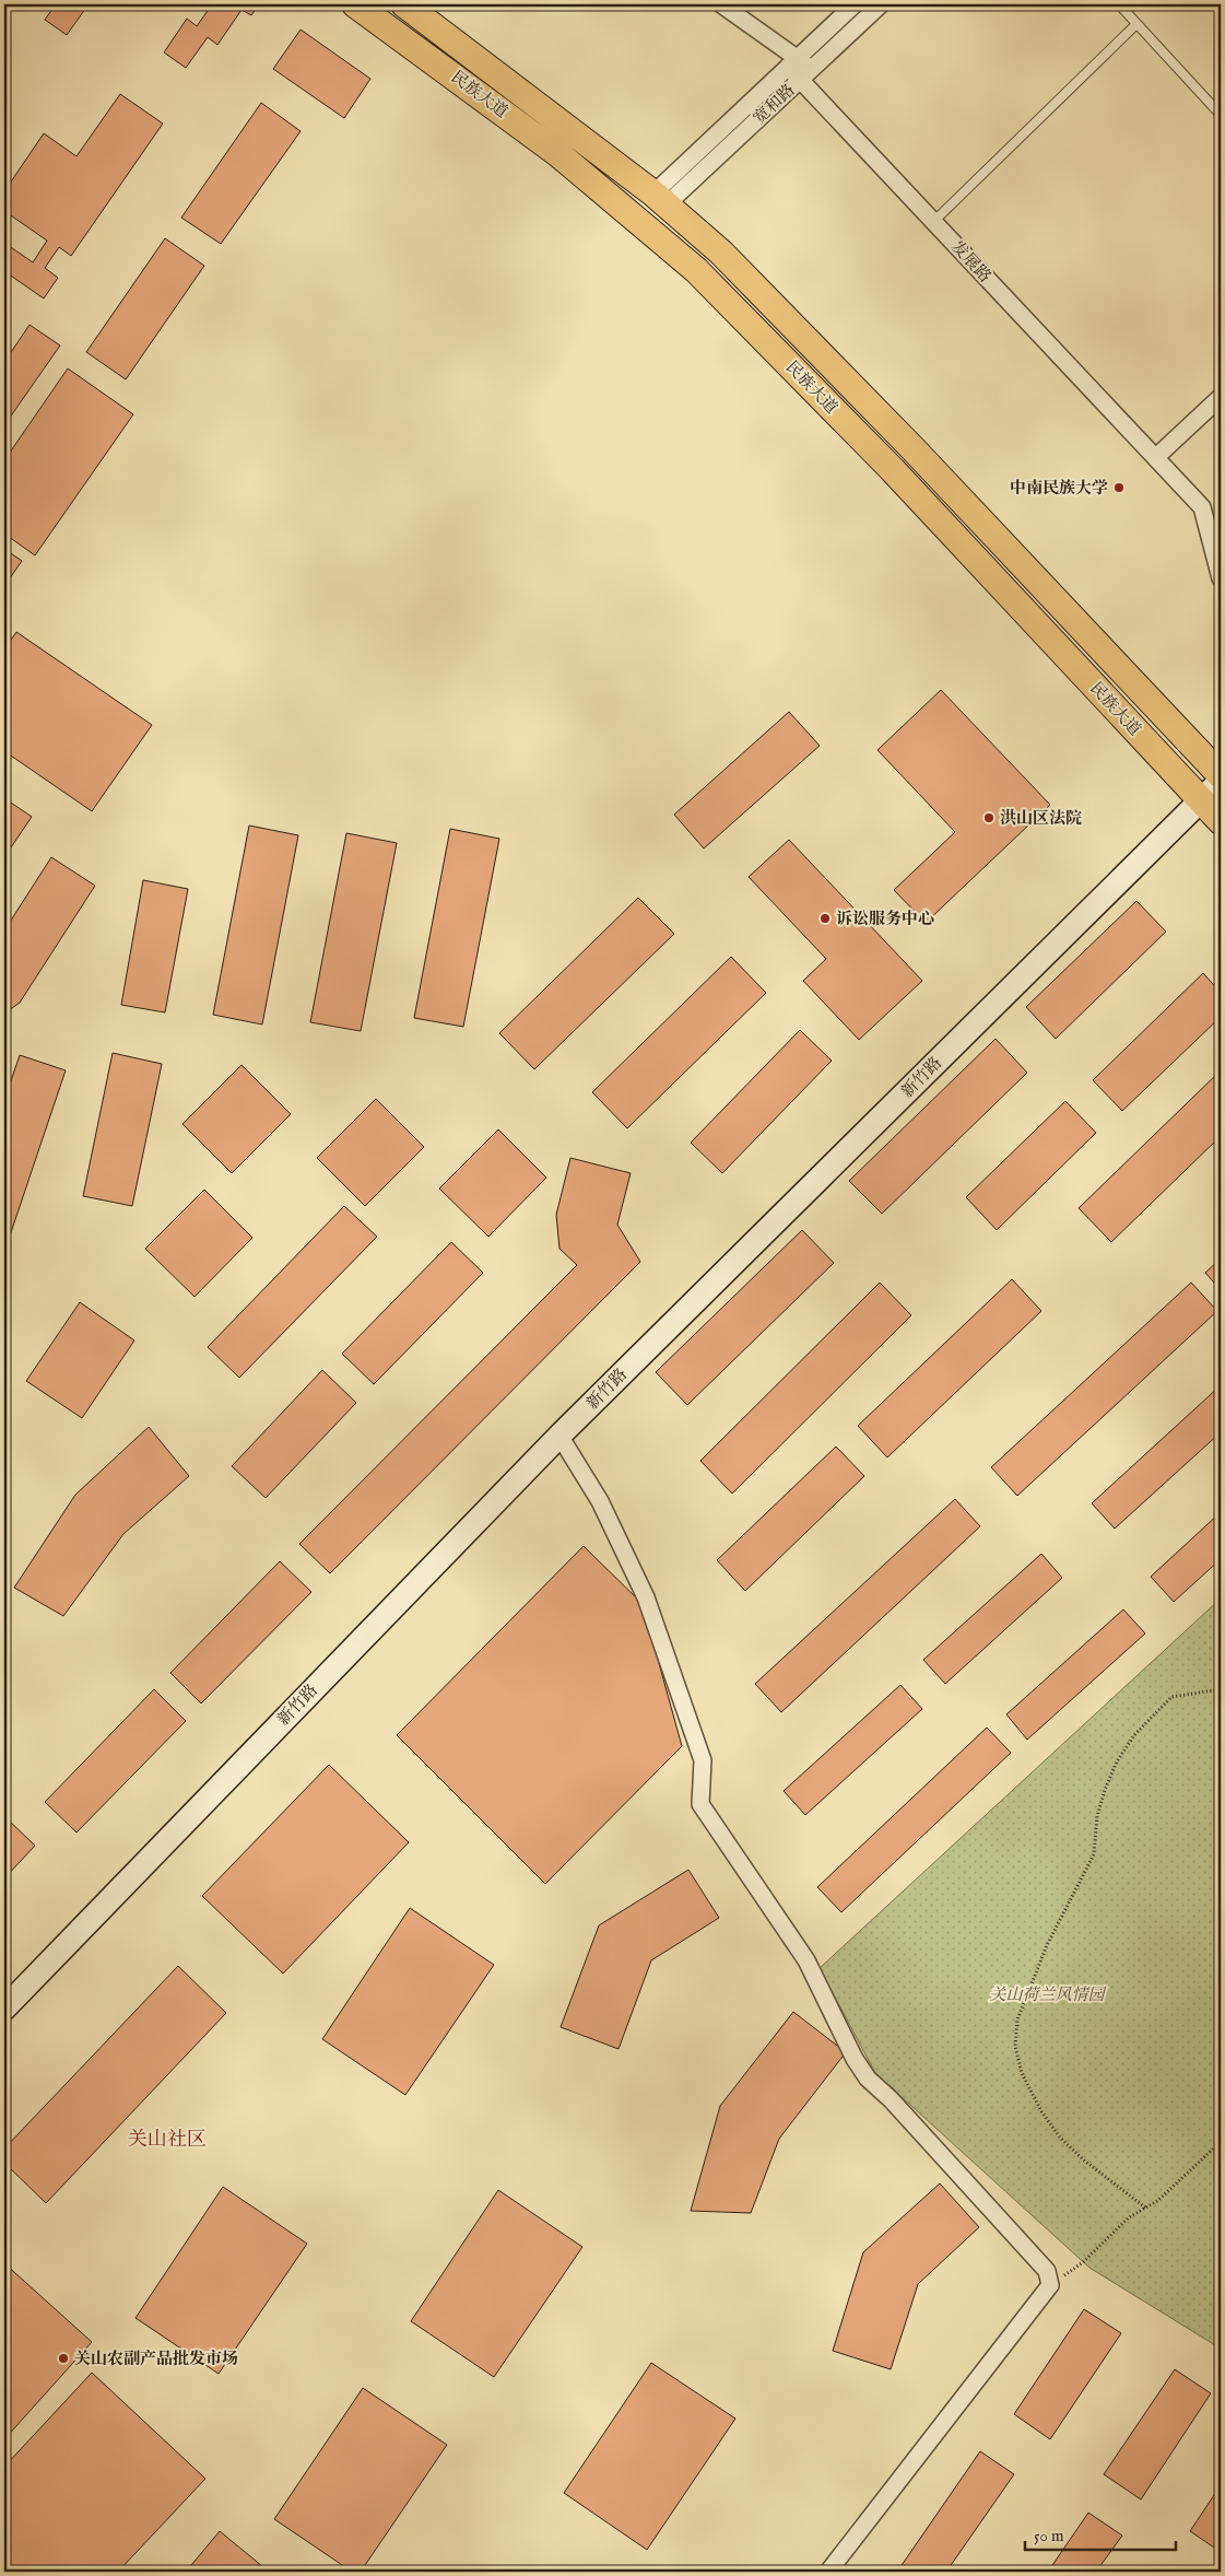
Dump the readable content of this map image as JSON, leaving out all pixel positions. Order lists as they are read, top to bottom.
{
  "streets": {
    "main road": ["民族大道", "新竹路"],
    "street": ["宽和路", "发展路"]
  },
  "crossings": [
    ["民族大道", "宽和路"],
    ["民族大道", "新竹路"],
    ["宽和路", "发展路"]
  ],
  "districts": ["关山社区"],
  "parks": ["关山荷兰风情园"],
  "places": [
    "中南民族大学",
    "洪山区法院",
    "诉讼服务中心",
    "关山农副产品批发市场"
  ],
  "scale_bar": "50 m"
}
